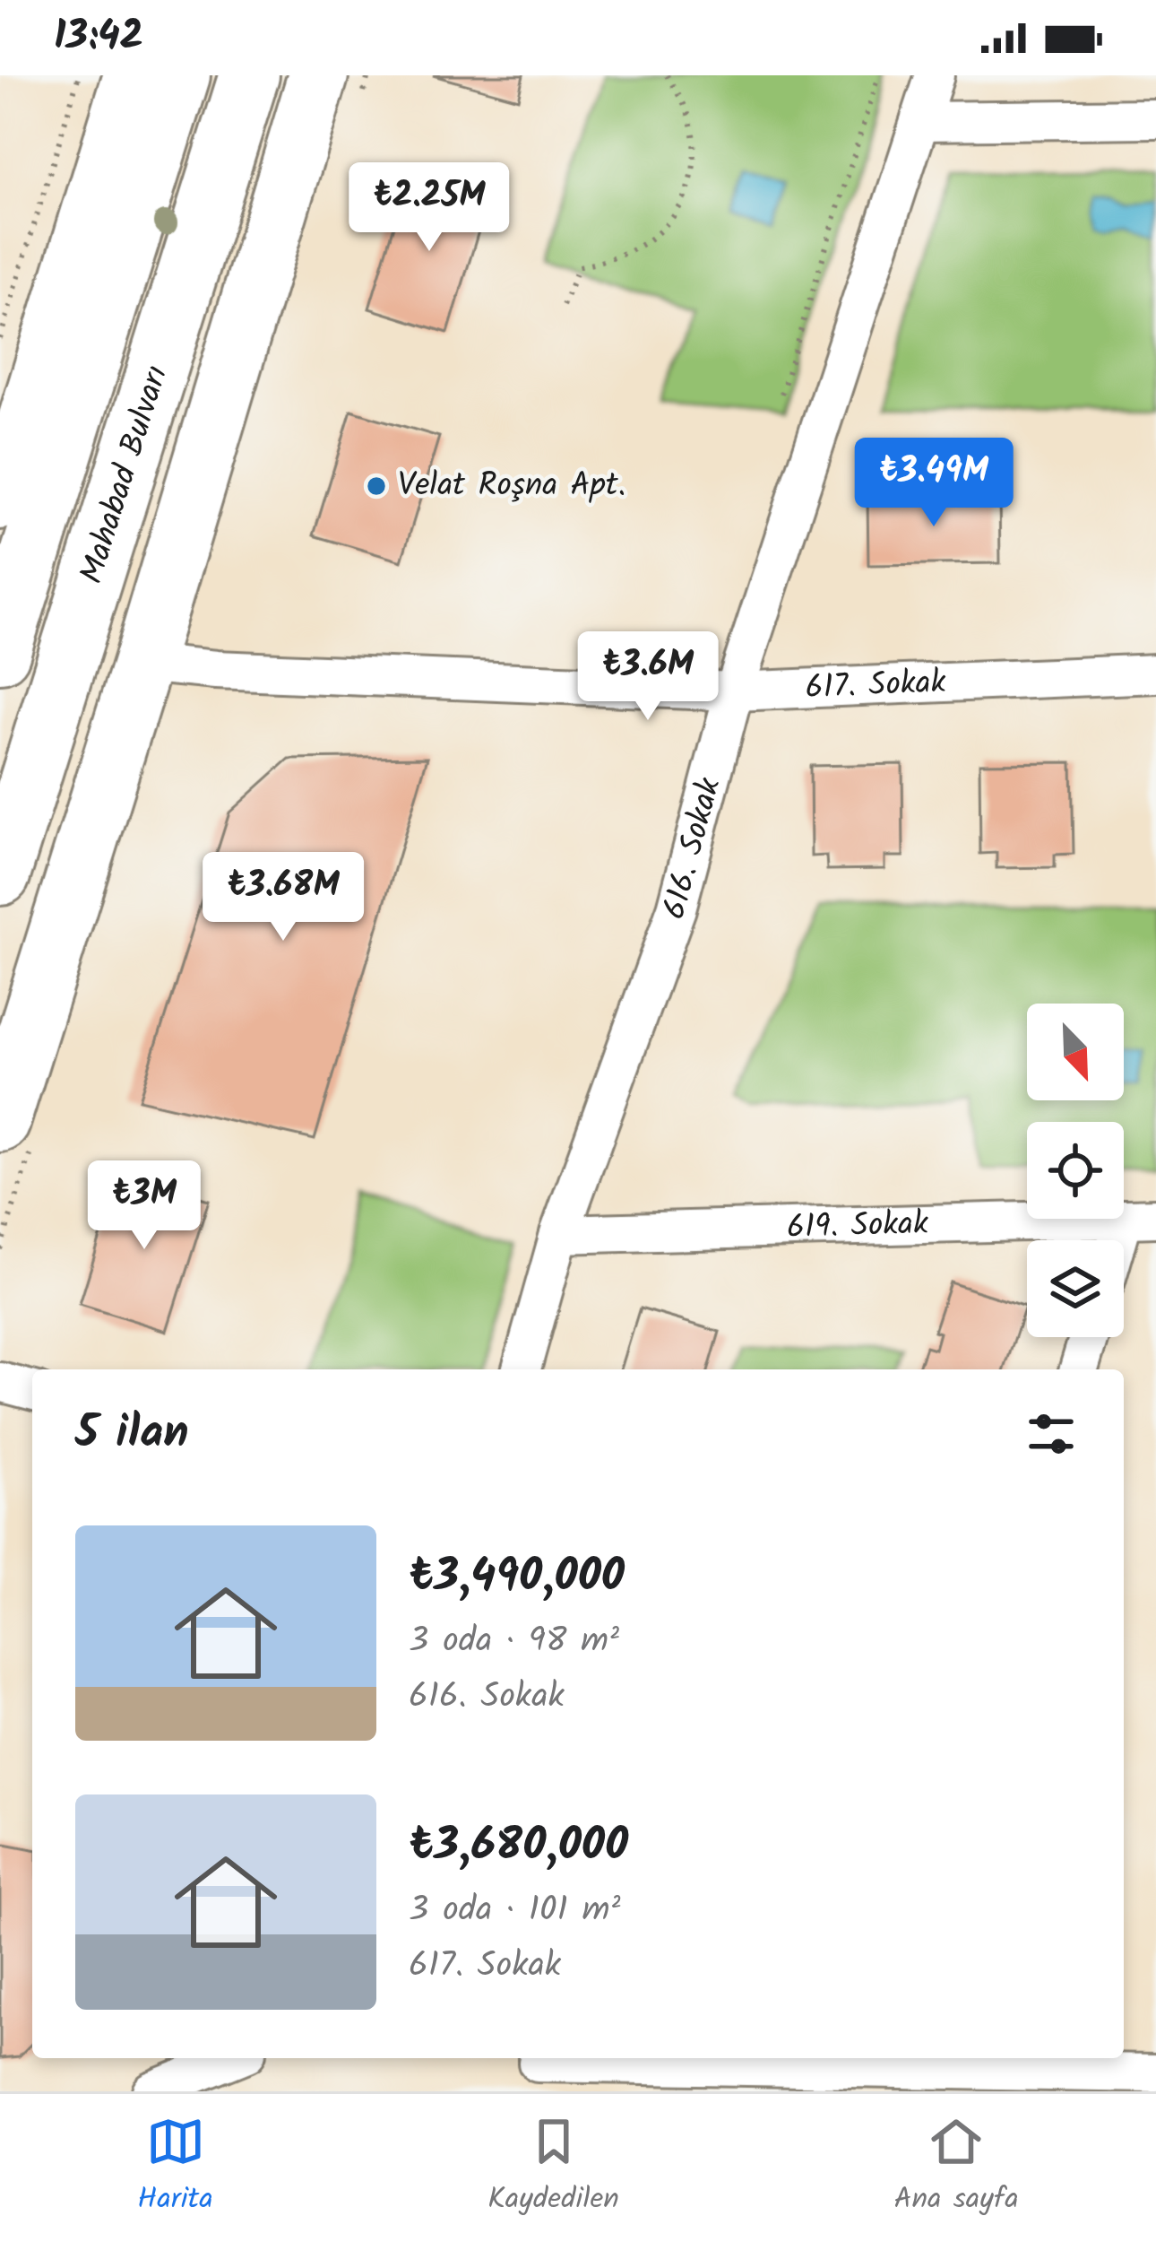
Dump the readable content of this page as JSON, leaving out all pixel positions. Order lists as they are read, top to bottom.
{
  "streets": {
    "main road": ["Mahabad Bulvarı"],
    "street": ["617. Sokak", "616. Sokak", "619. Sokak"]
  },
  "crossings": [
    ["617. Sokak", "616. Sokak"],
    ["616. Sokak", "619. Sokak"]
  ],
  "places": ["Velat Roşna Apt."],
  "north": "bottom right",
  "page": {
    "status": "13:42",
    "price": [
      "₺2.25M",
      "₺3.49M",
      "₺3.6M",
      "₺3.68M",
      "₺3M"
    ],
    "heading": "5 ilan",
    "list": [
      {
        "name": "₺3,490,000",
        "note": "3 oda · 98 m² · 616. Sokak"
      },
      {
        "name": "₺3,680,000",
        "note": "3 oda · 101 m² · 617. Sokak"
      }
    ],
    "tabs": ["Harita", "Kaydedilen", "Ana sayfa"]
  }
}
